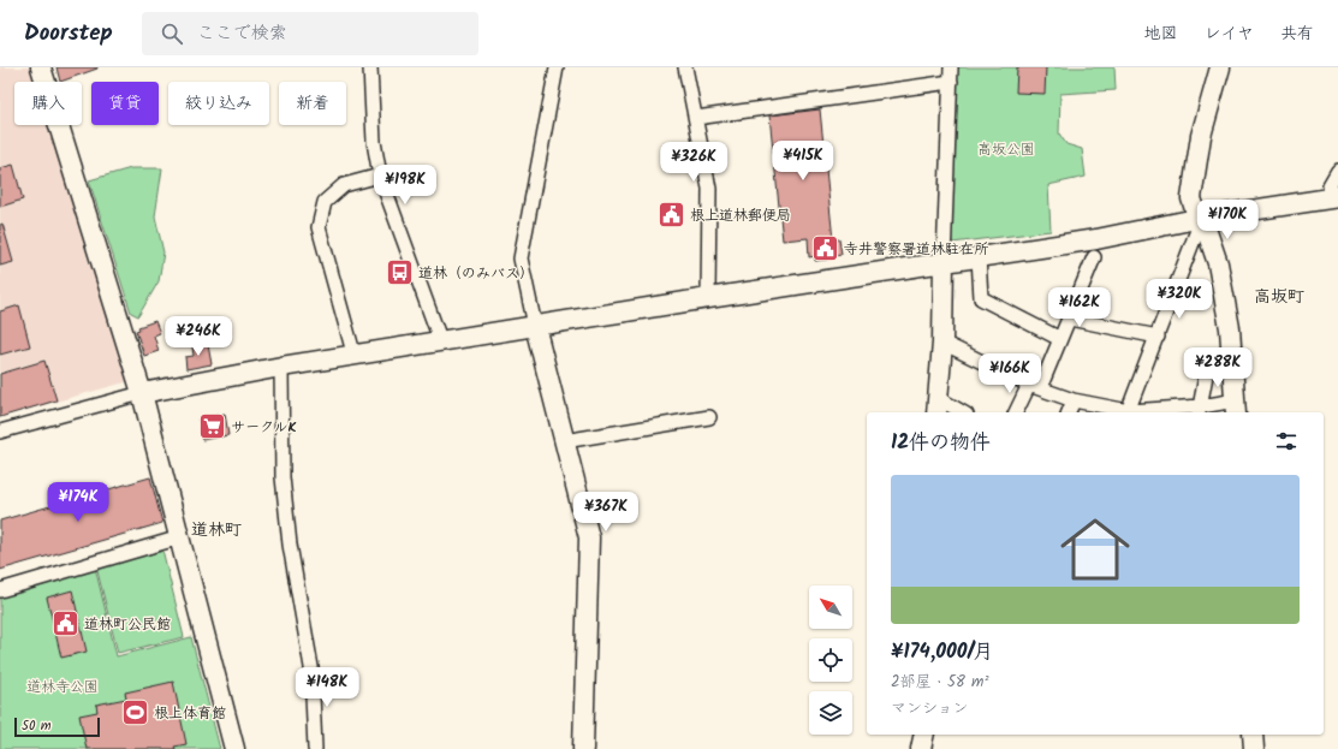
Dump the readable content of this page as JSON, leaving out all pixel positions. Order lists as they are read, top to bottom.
{
  "districts": ["高坂町", "道林町"],
  "parks": ["高坂公園", "道林寺公園"],
  "places": {
    "public building": ["根上道林郵便局", "寺井警察署道林駐在所", "道林町公民館"],
    "bus stop": ["道林（のみバス）"],
    "supermarket": ["サークルK"],
    "sports": ["根上体育館"]
  },
  "scale_bar": "50 m",
  "north": "top left",
  "page": {
    "header": "Doorstep",
    "search": "ここで検索",
    "nav": ["地図", "レイヤ", "共有"],
    "chip": [
      "購入",
      "賃貸",
      "絞り込み",
      "新着"
    ],
    "price": [
      "¥415K",
      "¥326K",
      "¥198K",
      "¥170K",
      "¥320K",
      "¥162K",
      "¥246K",
      "¥288K",
      "¥166K",
      "¥174K",
      "¥367K",
      "¥148K"
    ],
    "heading": "12件の物件",
    "list": [
      {
        "name": "¥174,000/月",
        "note": "2部屋 · 58 m² · マンション"
      }
    ],
    "scale": "50 m"
  }
}
